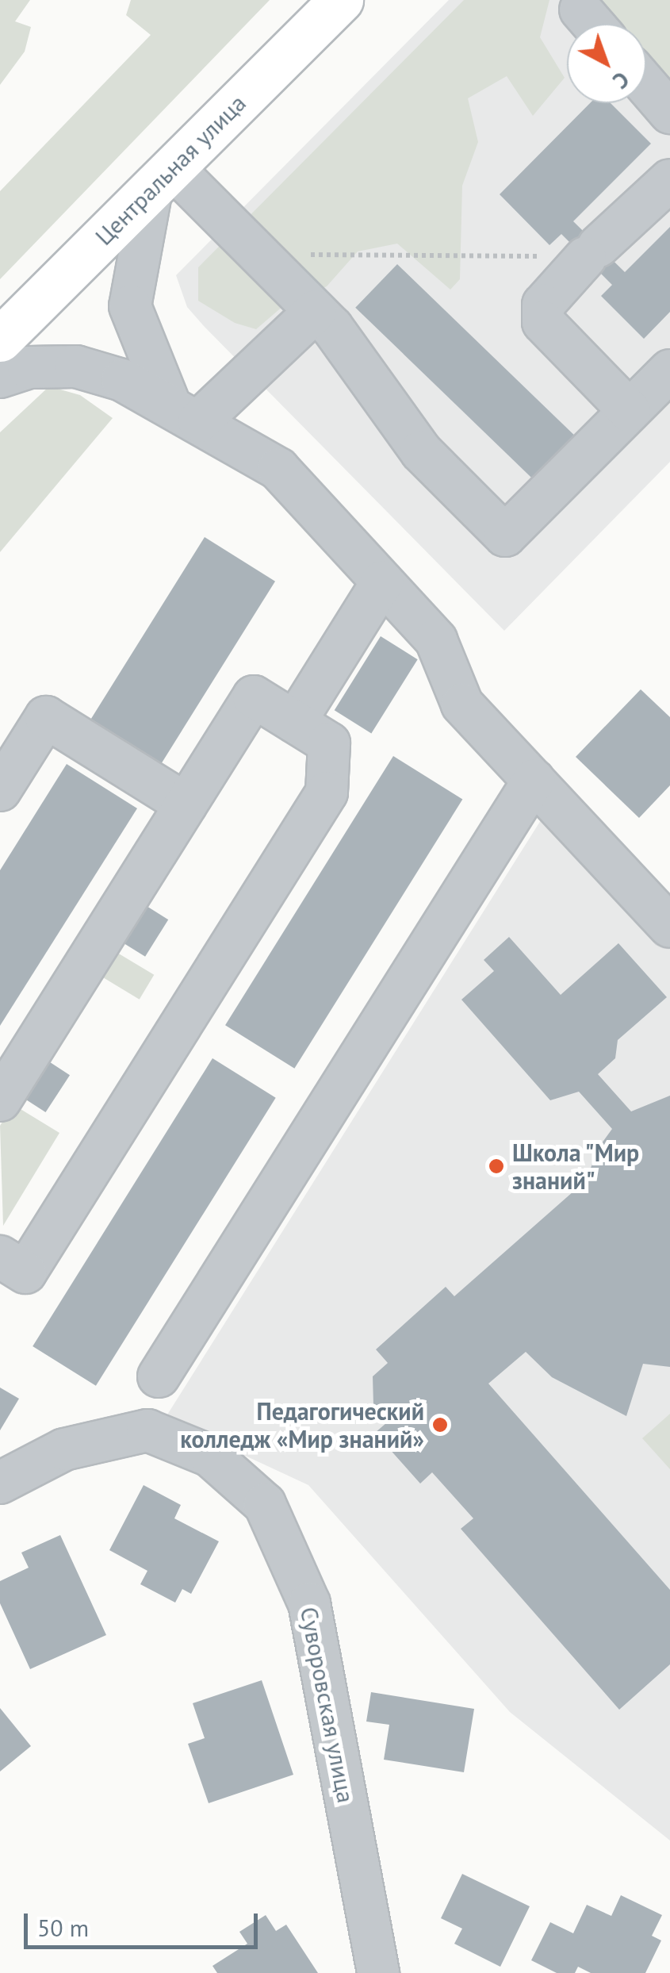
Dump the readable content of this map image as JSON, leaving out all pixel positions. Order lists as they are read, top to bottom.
{
  "streets": {
    "main road": ["Центральная улица"],
    "street": ["Суворовская улица"]
  },
  "places": ["Школа \"Мир знаний\"", "Педагогический колледж «Мир знаний»"],
  "scale_bar": "50 m",
  "north": "bottom right"
}
